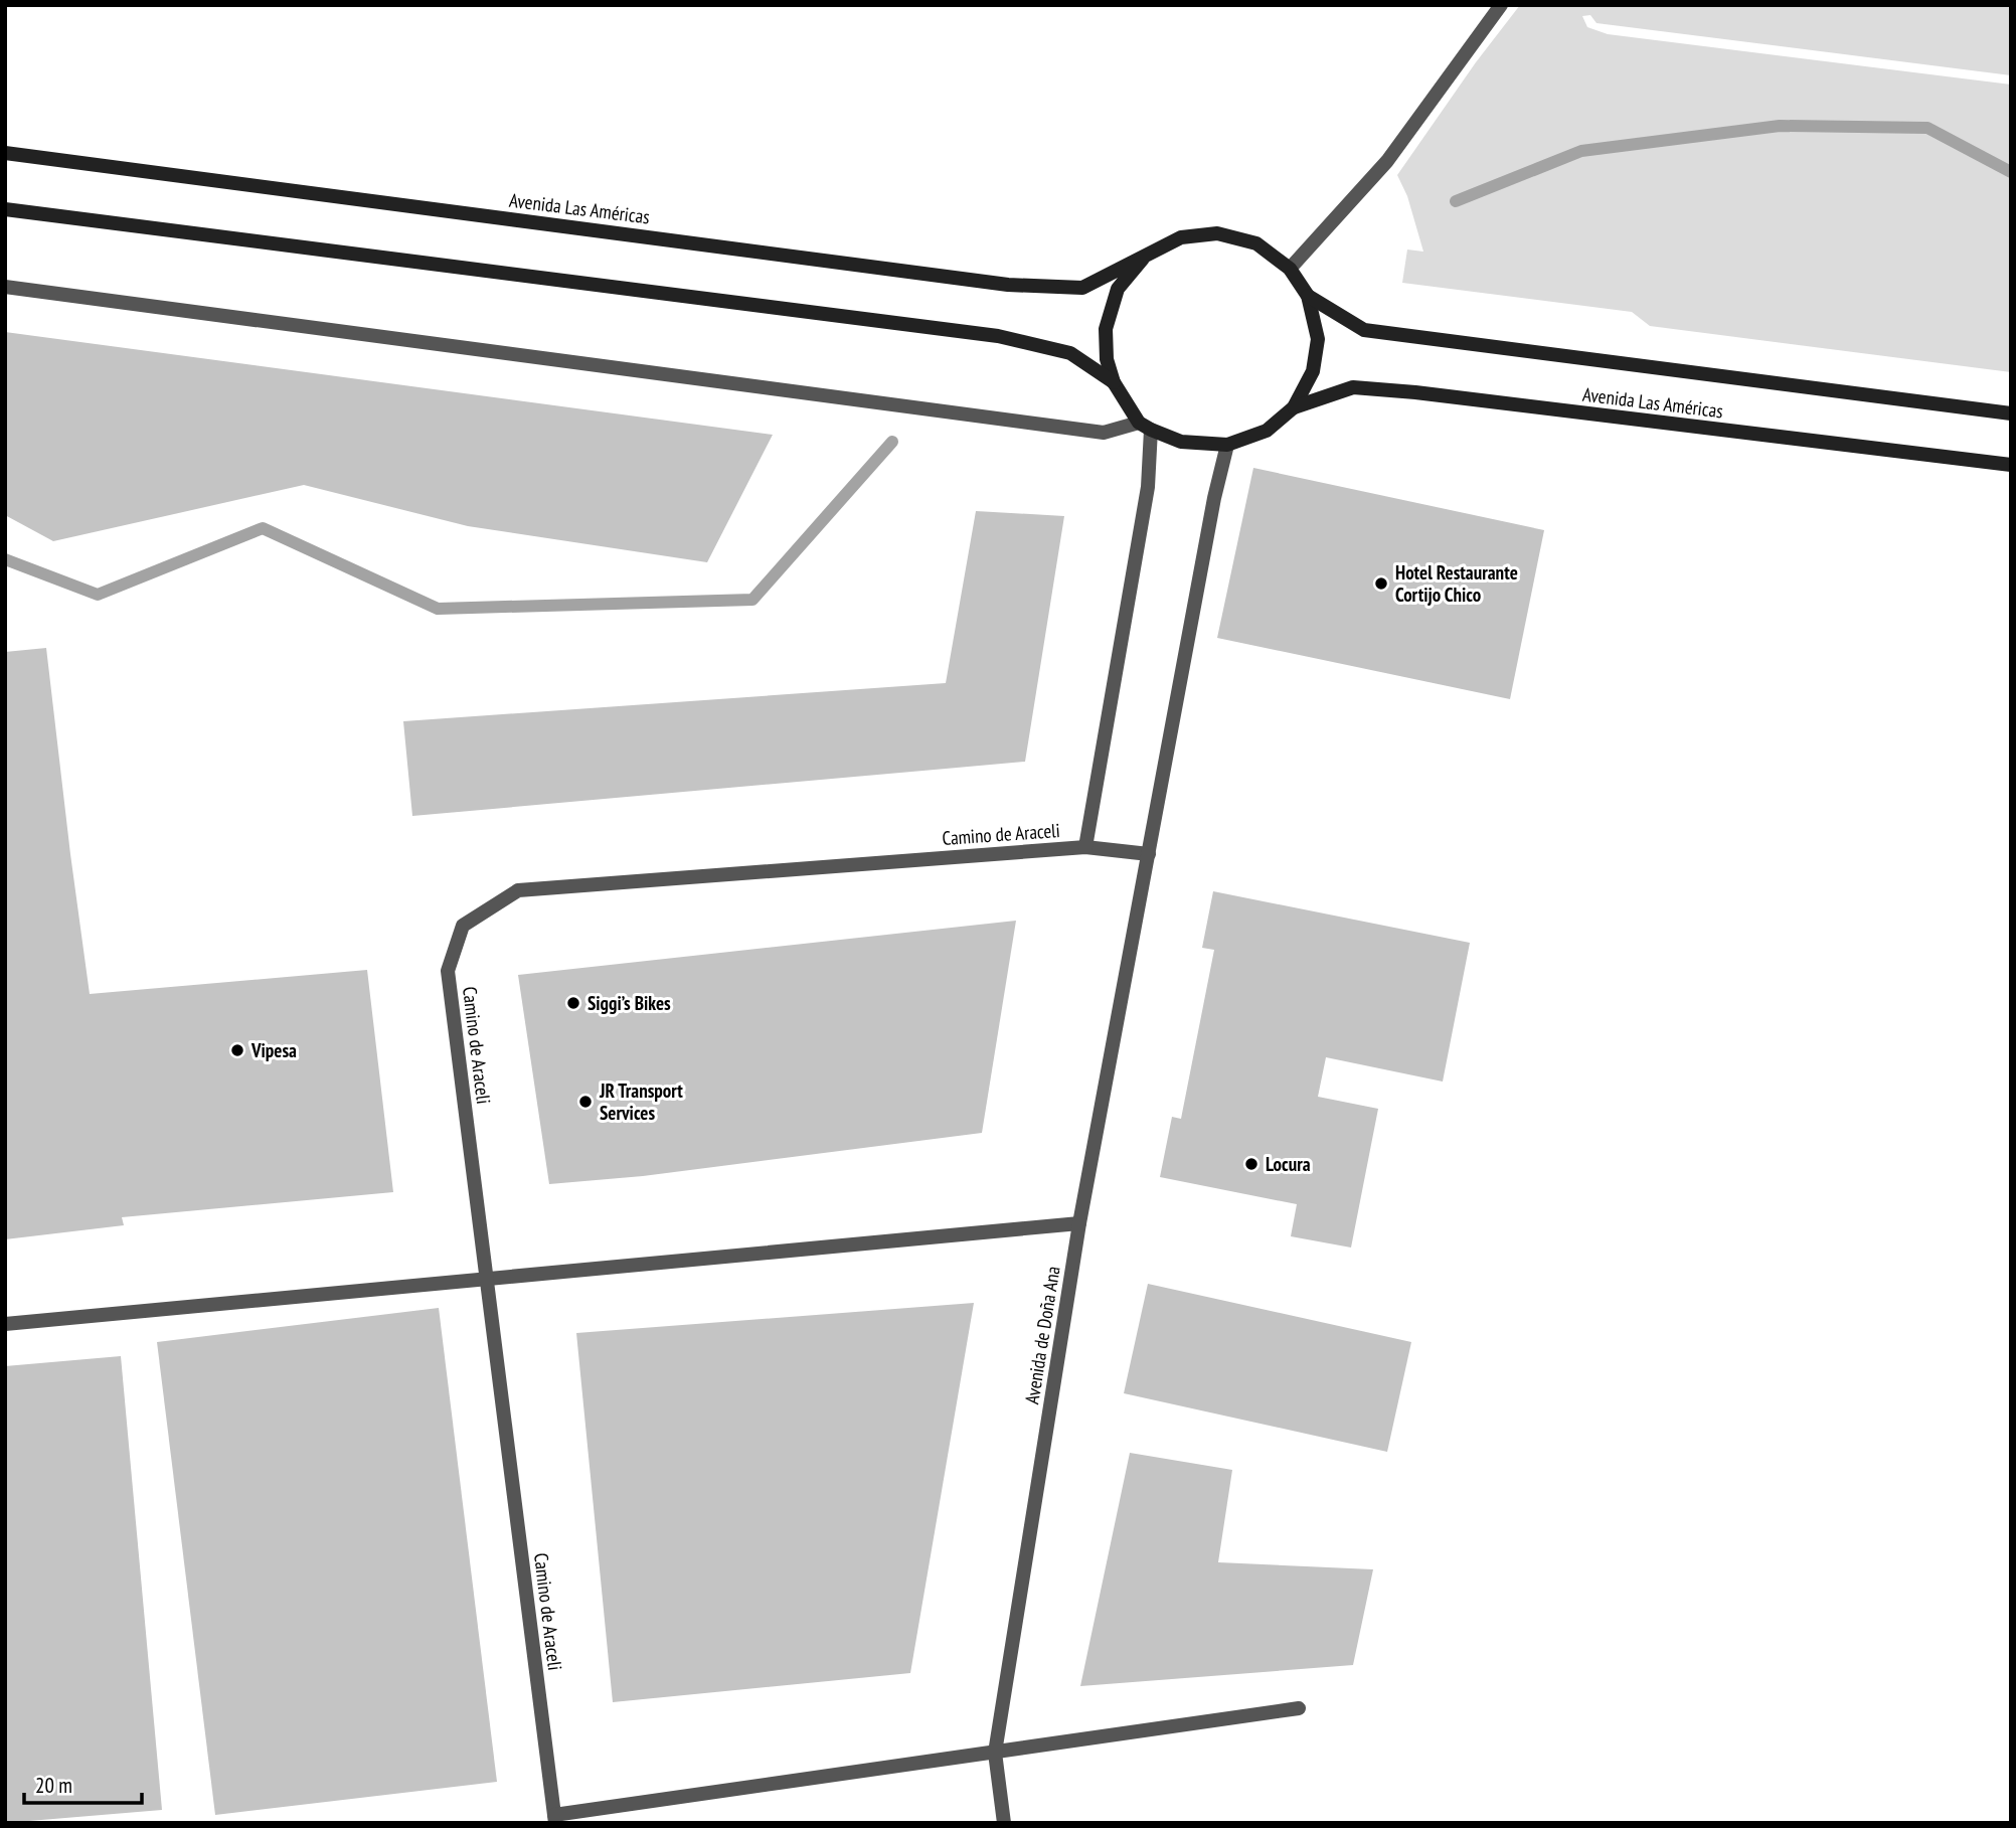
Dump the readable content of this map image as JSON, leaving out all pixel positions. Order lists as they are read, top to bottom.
{
  "streets": {
    "street": ["Avenida Las Américas", "Camino de Araceli", "Avenida de Doña Ana"]
  },
  "crossings": [
    ["Avenida Las Américas", "Avenida de Doña Ana"],
    ["Camino de Araceli", "Avenida de Doña Ana"]
  ],
  "places": [
    "Hotel Restaurante Cortijo Chico",
    "Siggi’s Bikes",
    "Vipesa",
    "JR Transport Services",
    "Locura"
  ],
  "scale_bar": "20 m"
}
